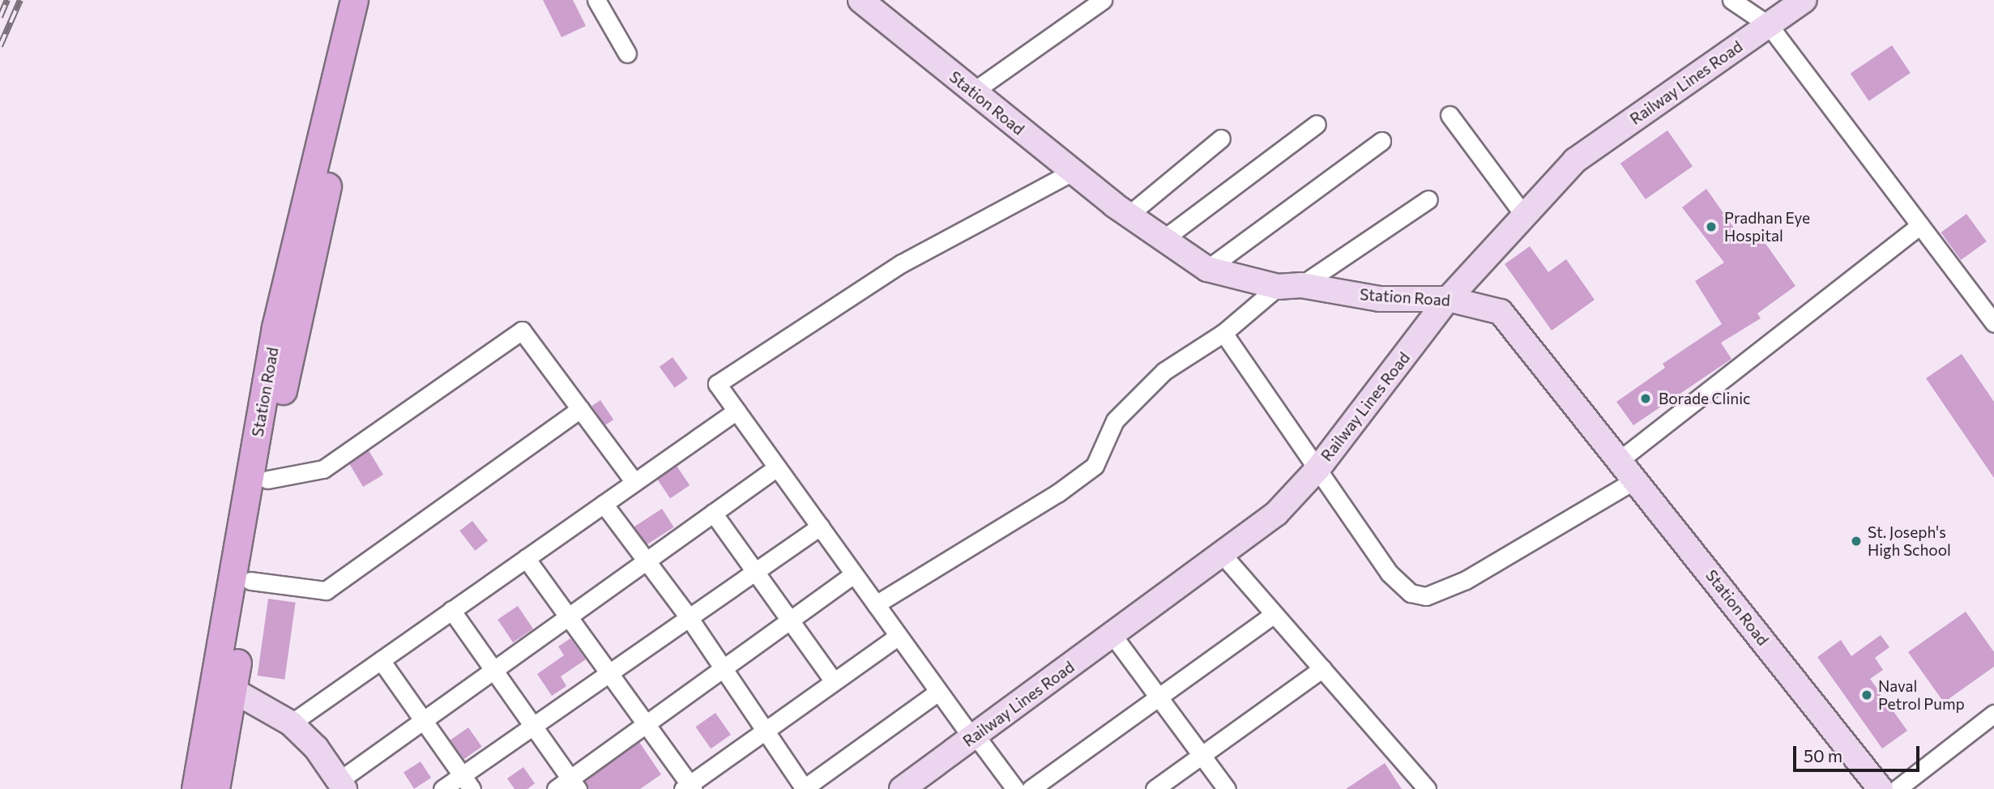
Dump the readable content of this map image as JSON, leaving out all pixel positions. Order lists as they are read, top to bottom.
{
  "streets": {
    "main road": ["Railway Lines Road", "Station Road"]
  },
  "crossings": [
    ["Railway Lines Road", "Station Road"]
  ],
  "places": [
    "Pradhan Eye Hospital",
    "Borade Clinic",
    "St. Joseph's High School",
    "Naval Petrol Pump"
  ],
  "scale_bar": "50 m"
}
